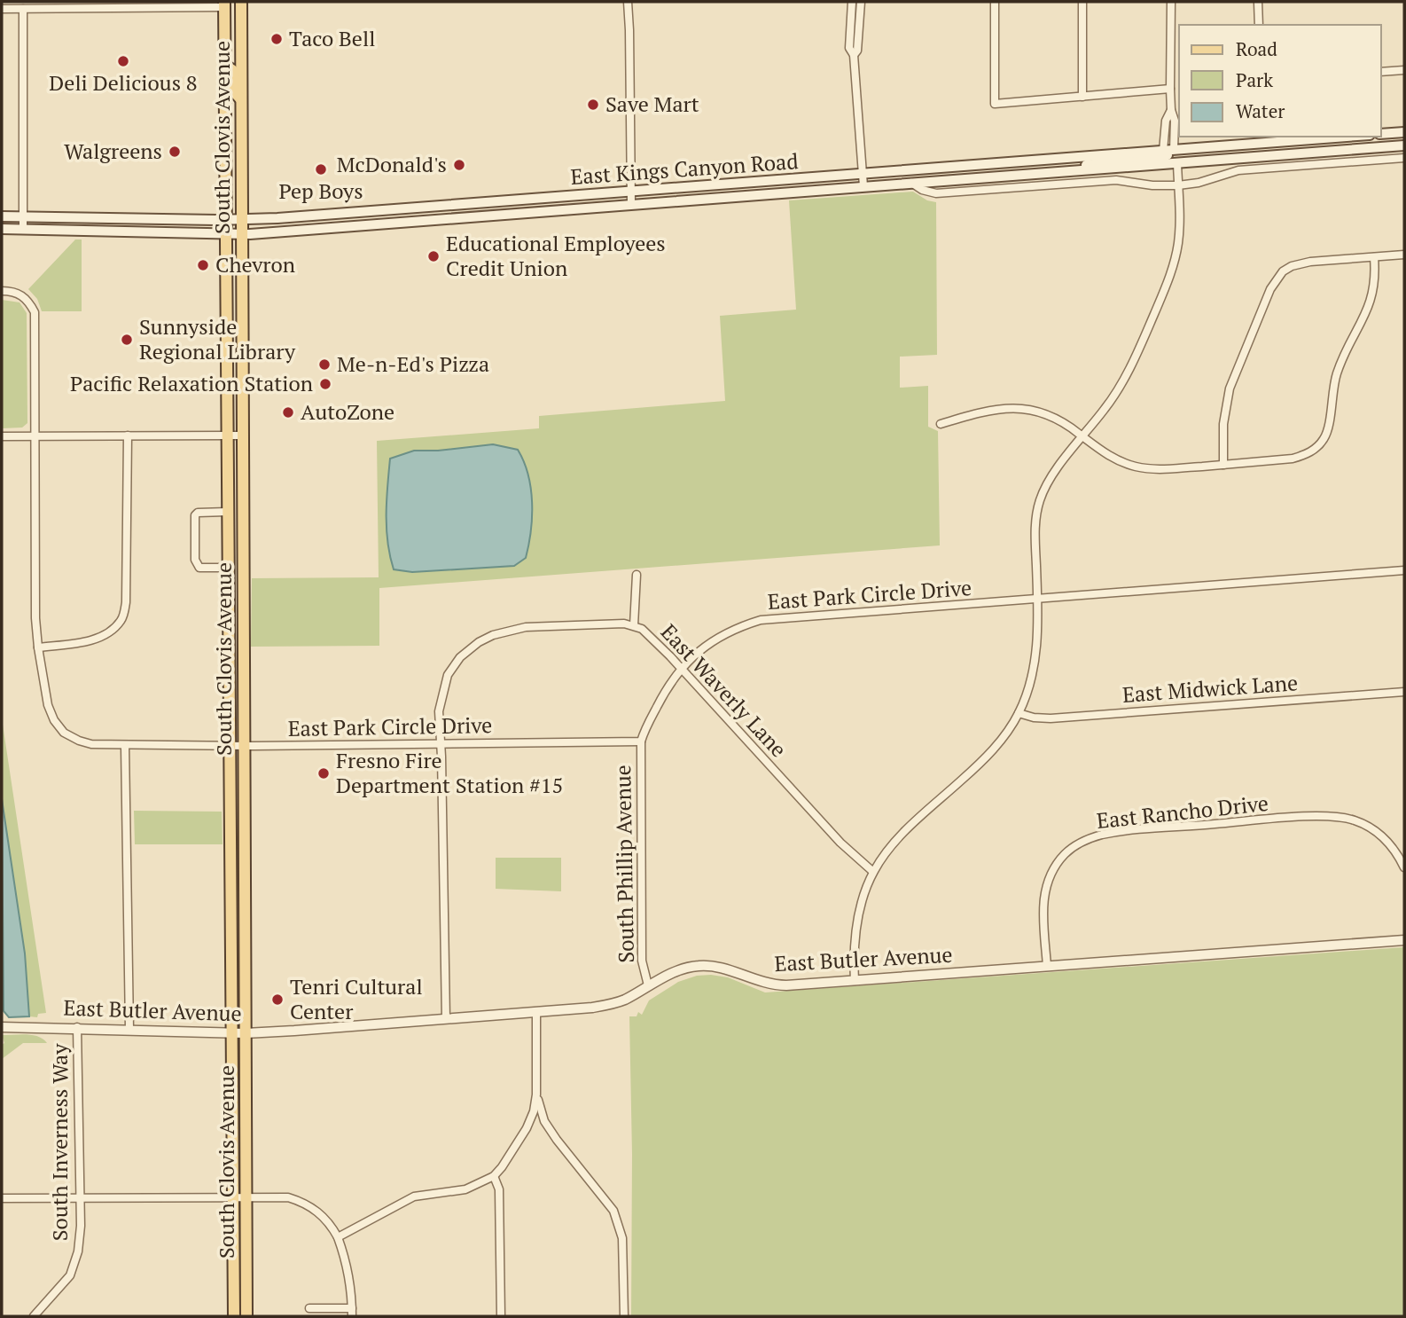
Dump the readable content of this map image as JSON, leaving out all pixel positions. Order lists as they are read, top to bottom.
{
  "streets": {
    "main road": ["South Clovis Avenue", "East Kings Canyon Road"],
    "street": [
      "East Park Circle Drive",
      "East Midwick Lane",
      "East Waverly Lane",
      "East Rancho Drive",
      "South Phillip Avenue",
      "East Butler Avenue",
      "South Inverness Way"
    ]
  },
  "crossings": [
    ["South Clovis Avenue", "East Kings Canyon Road"],
    ["South Clovis Avenue", "East Park Circle Drive"],
    ["South Clovis Avenue", "East Butler Avenue"],
    ["East Park Circle Drive", "East Waverly Lane"],
    ["East Park Circle Drive", "South Phillip Avenue"],
    ["East Waverly Lane", "East Butler Avenue"],
    ["East Rancho Drive", "East Butler Avenue"],
    ["South Phillip Avenue", "East Butler Avenue"],
    ["East Butler Avenue", "South Inverness Way"]
  ],
  "places": [
    "Taco Bell",
    "Deli Delicious 8",
    "Save Mart",
    "Walgreens",
    "McDonald's",
    "Pep Boys",
    "Educational Employees Credit Union",
    "Chevron",
    "Sunnyside Regional Library",
    "Me-n-Ed's Pizza",
    "Pacific Relaxation Station",
    "AutoZone",
    "Fresno Fire Department Station #15",
    "Tenri Cultural Center"
  ],
  "legend": ["Road", "Park", "Water"]
}
